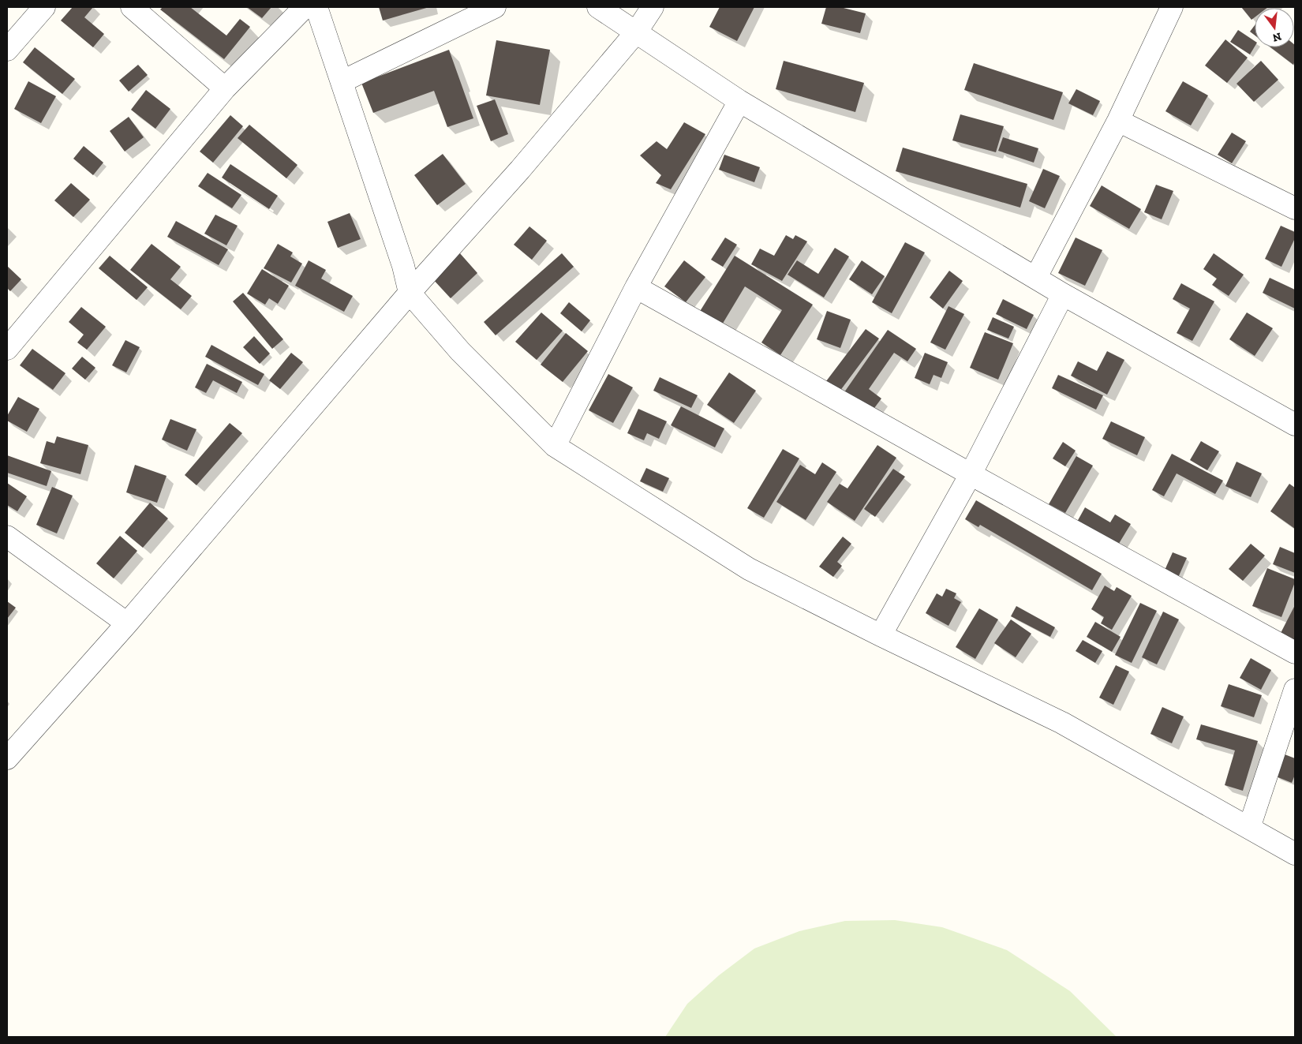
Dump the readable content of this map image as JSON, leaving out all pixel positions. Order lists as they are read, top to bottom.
{
  "north": "bottom"
}
